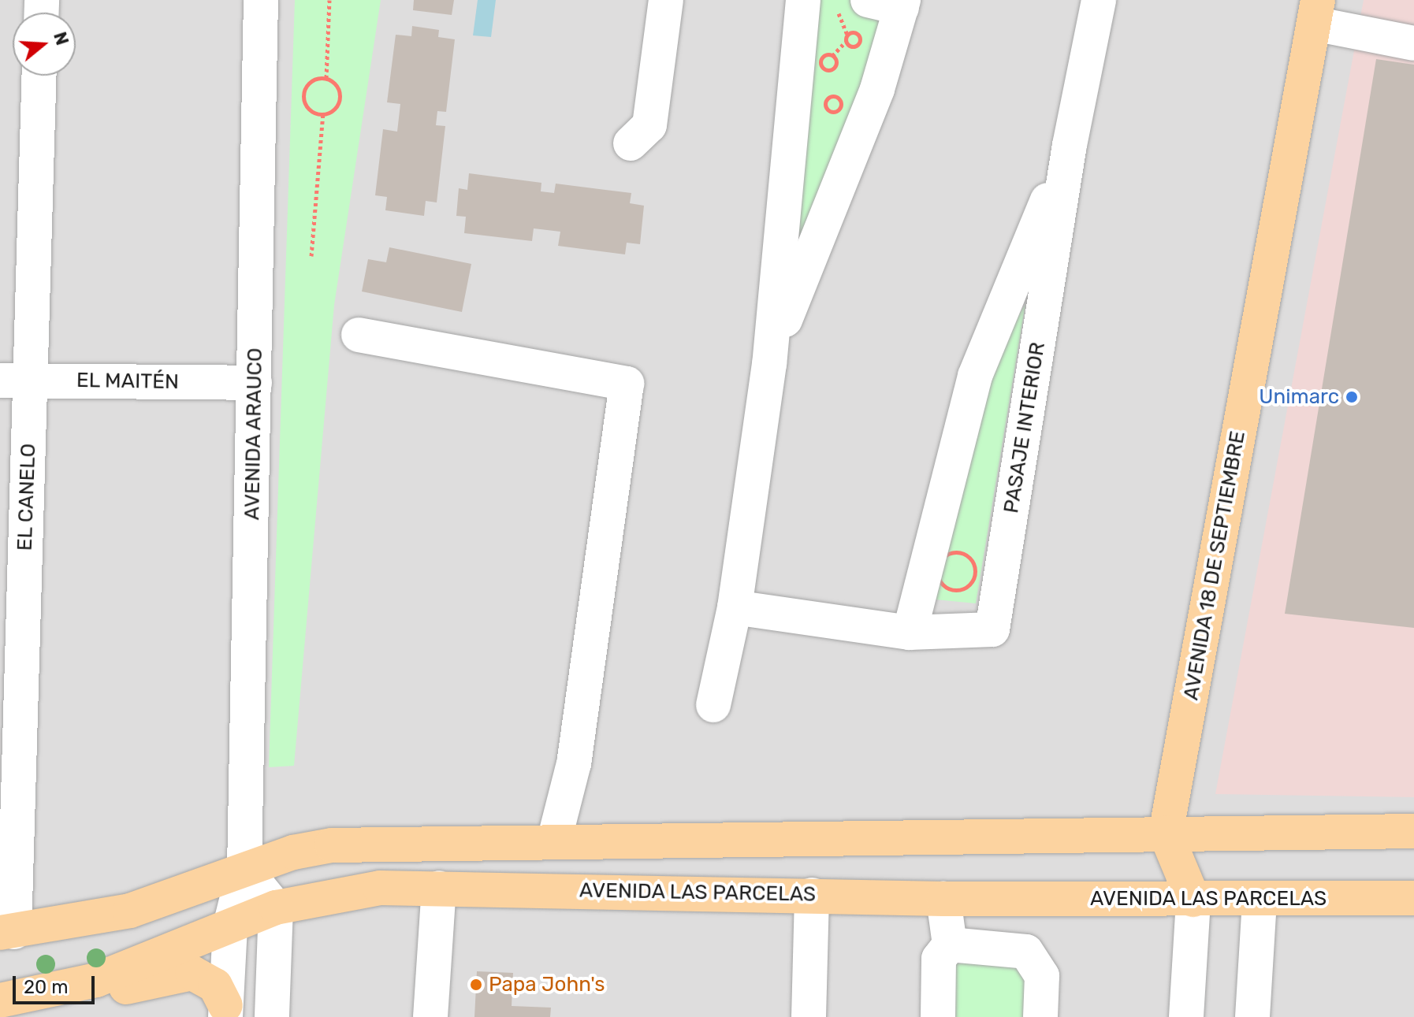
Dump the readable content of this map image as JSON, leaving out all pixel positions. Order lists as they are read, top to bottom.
{
  "streets": {
    "main road": ["AVENIDA 18 DE SEPTIEMBRE", "AVENIDA LAS PARCELAS"],
    "street": [
      "EL MAITÉN",
      "PASAJE INTERIOR",
      "AVENIDA ARAUCO",
      "EL CANELO"
    ]
  },
  "crossings": [
    ["EL MAITÉN", "AVENIDA ARAUCO"],
    ["EL MAITÉN", "EL CANELO"],
    ["AVENIDA ARAUCO", "AVENIDA LAS PARCELAS"]
  ],
  "places": ["Unimarc", "Papa John's"],
  "scale_bar": "20 m",
  "north": "right"
}
